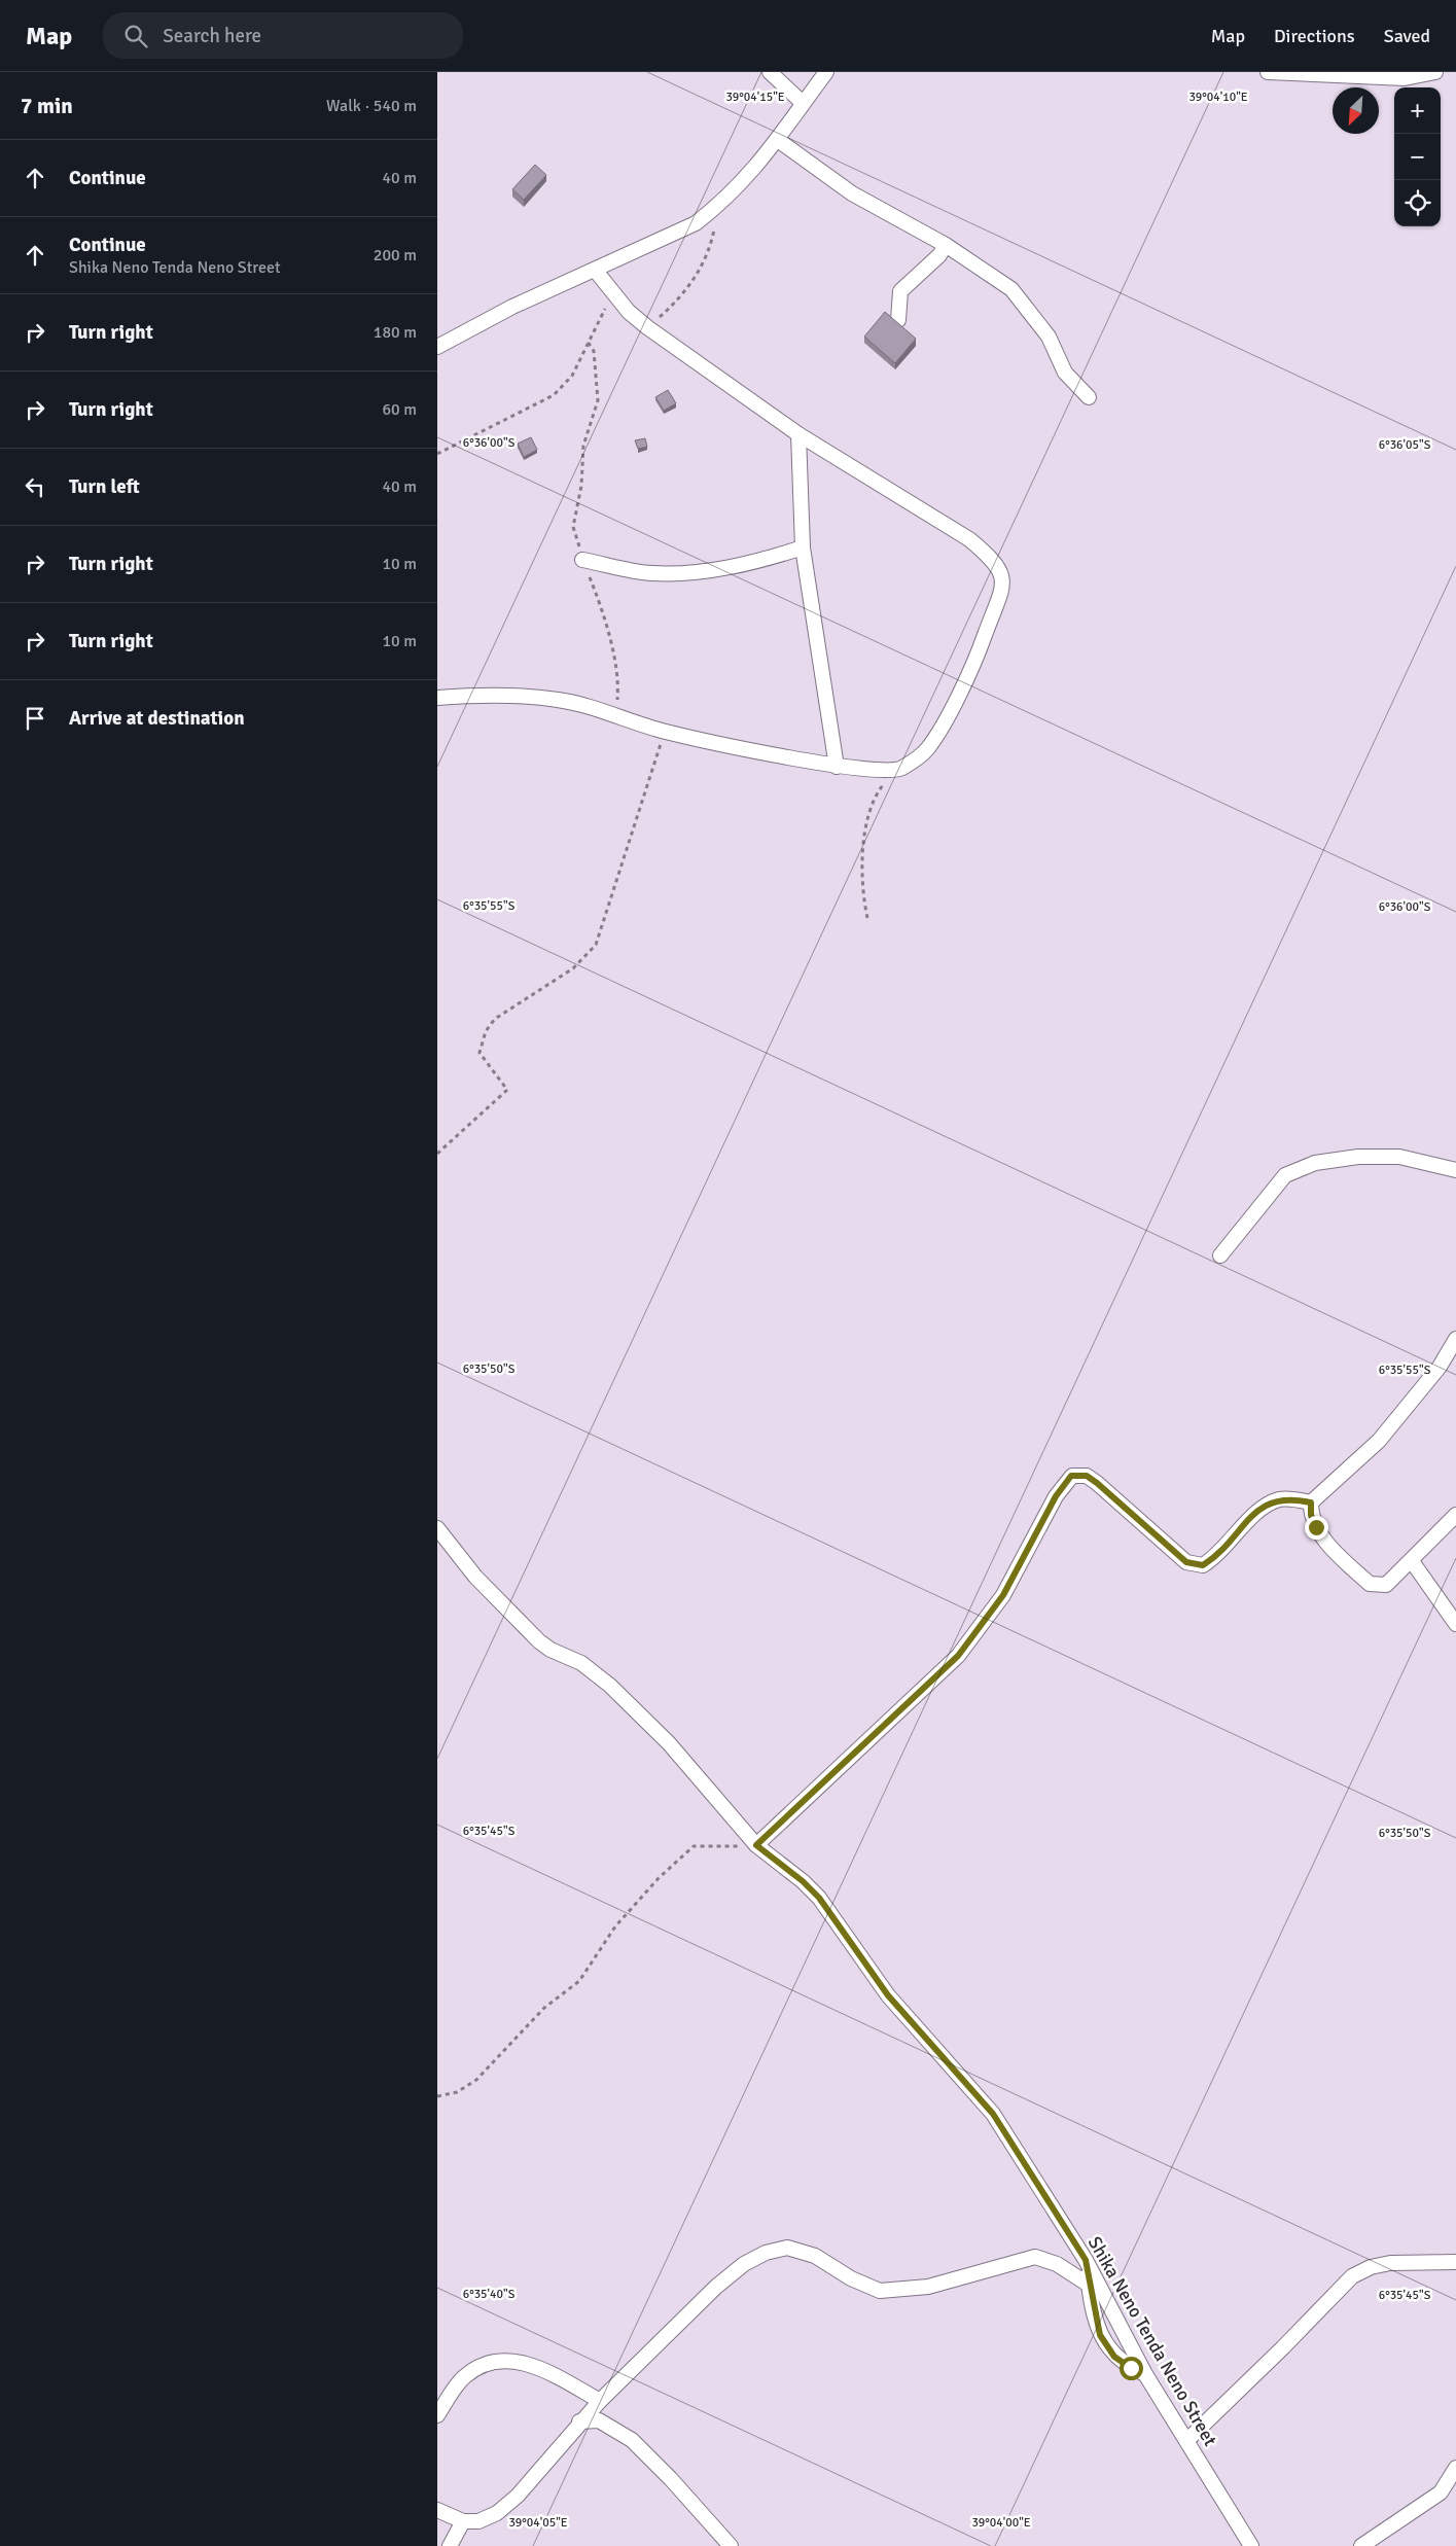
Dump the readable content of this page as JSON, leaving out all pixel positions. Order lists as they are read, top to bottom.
{
  "streets": {
    "street": ["Shika Neno Tenda Neno Street"]
  },
  "north": "bottom left",
  "page": {
    "header": "Map",
    "search": "Search here",
    "nav": ["Map", "Directions", "Saved"],
    "heading": ["7 min", "Walk · 540 m"],
    "map_buttons": ["+", "−"],
    "list": [
      ["Continue", "40 m"],
      ["Continue", "Shika Neno Tenda Neno Street", "200 m"],
      ["Turn right", "180 m"],
      ["Turn right", "60 m"],
      ["Turn left", "40 m"],
      ["Turn right", "10 m"],
      ["Turn right", "10 m"],
      "Arrive at destination"
    ]
  },
  "coordinates": [
    "39°04'15\"E",
    "39°04'10\"E",
    "6°36'00\"S",
    "6°36'05\"S",
    "6°35'55\"S",
    "6°35'50\"S",
    "6°35'45\"S",
    "6°35'40\"S",
    "39°04'05\"E",
    "39°04'00\"E"
  ]
}
